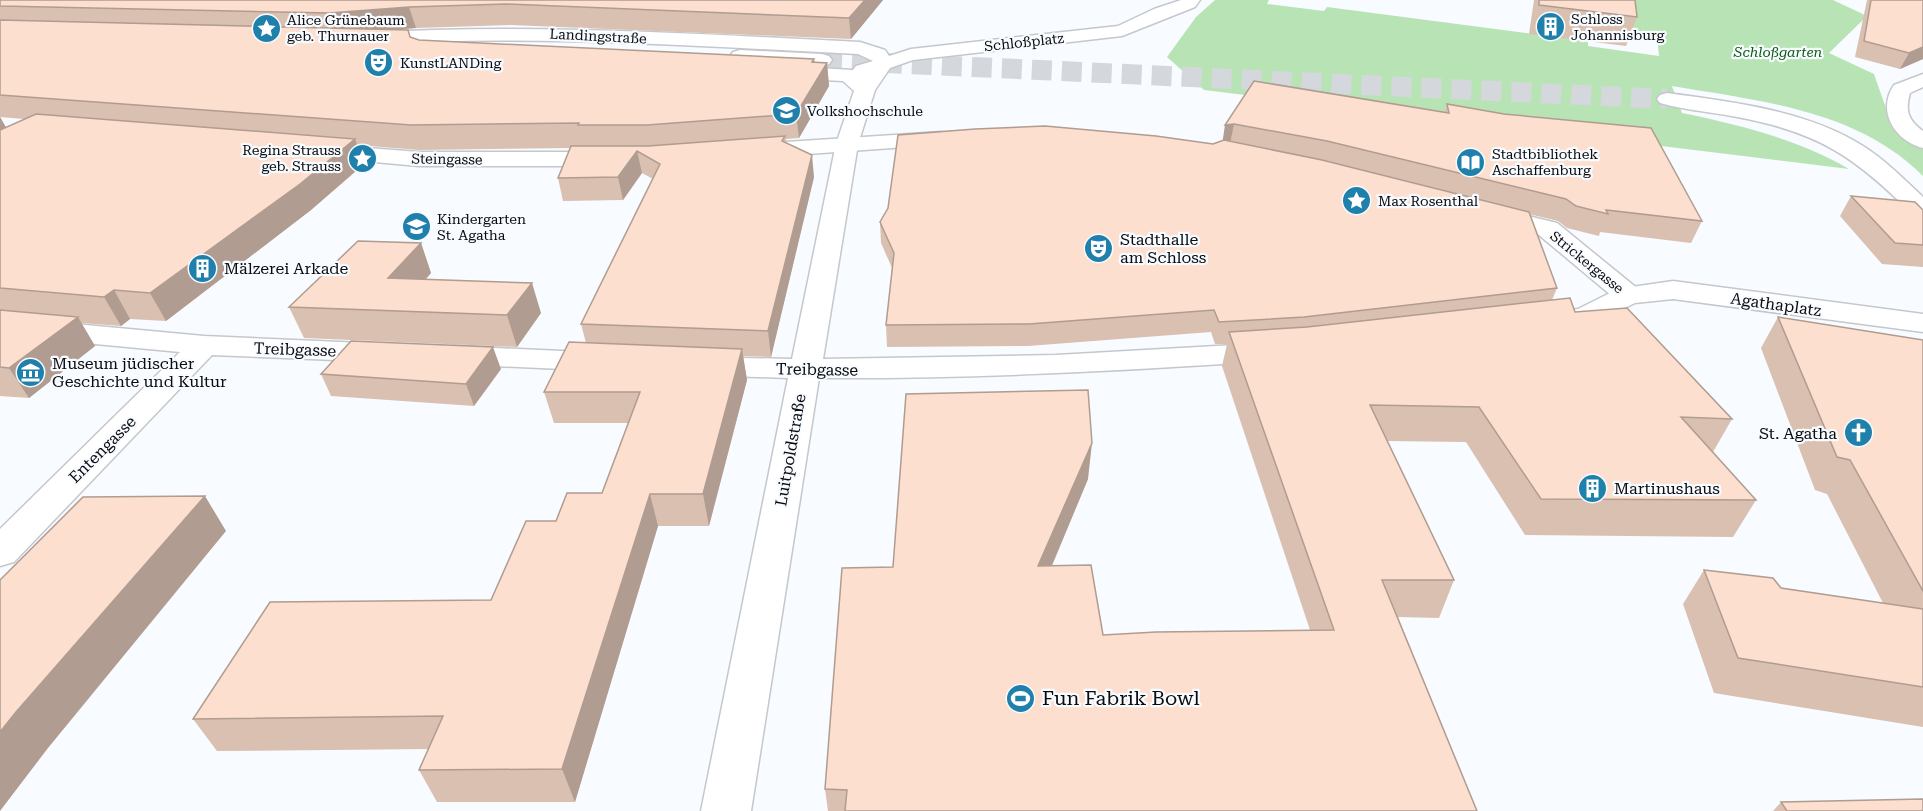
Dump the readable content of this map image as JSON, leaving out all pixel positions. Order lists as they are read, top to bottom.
{
  "streets": {
    "street": [
      "Landingstraße",
      "Schloßplatz",
      "Steingasse",
      "Strickergasse",
      "Agathaplatz",
      "Treibgasse",
      "Entengasse",
      "Luitpoldstraße"
    ]
  },
  "crossings": [
    ["Landingstraße", "Schloßplatz"],
    ["Landingstraße", "Luitpoldstraße"],
    ["Schloßplatz", "Luitpoldstraße"],
    ["Strickergasse", "Agathaplatz"],
    ["Treibgasse", "Entengasse"],
    ["Treibgasse", "Luitpoldstraße"]
  ],
  "parks": ["Schloßgarten"],
  "places": {
    "building": ["Schloss Johannisburg", "Mälzerei Arkade", "Martinushaus"],
    "place": ["Alice Grünebaum geb. Thurnauer", "Regina Strauss geb. Strauss", "Max Rosenthal"],
    "theatre": ["KunstLANDing", "Stadthalle am Schloss"],
    "school or university": ["Volkshochschule", "Kindergarten St. Agatha"],
    "library": ["Stadtbibliothek Aschaffenburg"],
    "museum": ["Museum jüdischer Geschichte und Kultur"],
    "church": ["St. Agatha"],
    "sports": ["Fun Fabrik Bowl"]
  }
}
